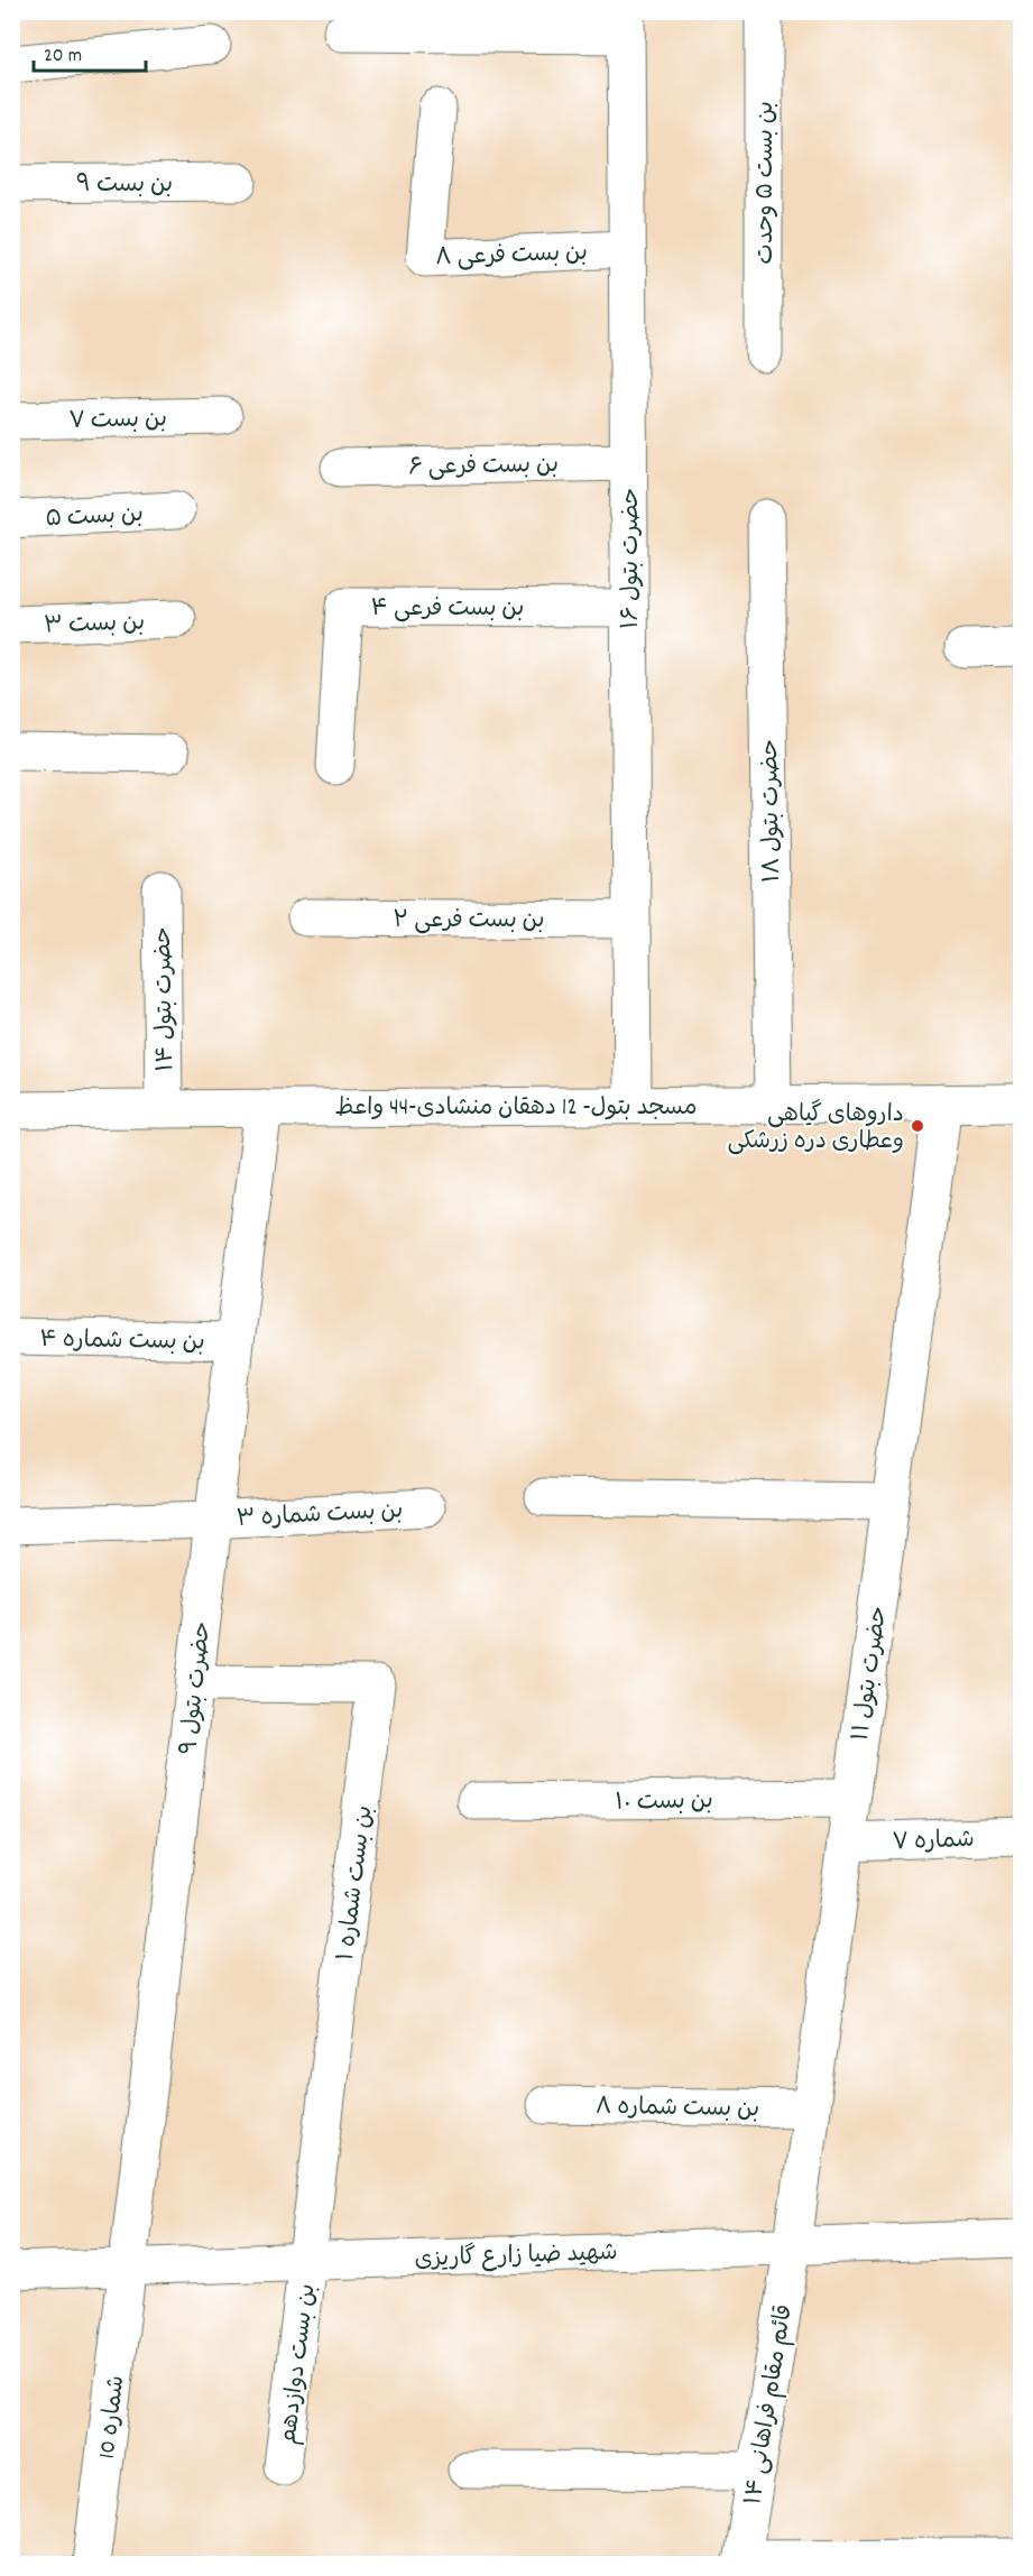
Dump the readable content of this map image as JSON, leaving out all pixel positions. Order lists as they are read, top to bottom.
{
  "streets": {
    "street": [
      "بن بست ۹",
      "بن بست ۵ وحدت",
      "بن بست فرعی ۸",
      "بن بست ۷",
      "بن بست فرعی ۶",
      "بن بست ۵",
      "حضرت بتول ۱۶",
      "بن بست فرعی ۴",
      "بن بست ۳",
      "حضرت بتول ۱۸",
      "بن بست فرعی ۲",
      "حضرت بتول ۱۴",
      "مسجد بتول- 12 دهقان منشادی-44 واعظ",
      "بن بست شماره ۴",
      "بن بست شماره ۳",
      "حضرت بتول ۱۱",
      "حضرت بتول ۹",
      "بن بست ۱۰",
      "شماره ۷",
      "بن بست شماره ۱",
      "بن بست شماره ۸",
      "شهید ضیا زارع گاریزی",
      "بن بست دوازدهم",
      "۱۴ قائم مقام فراهانی",
      "شماره 10"
    ]
  },
  "crossings": [
    ["بن بست فرعی ۸", "حضرت بتول ۱۶"],
    ["بن بست فرعی ۶", "حضرت بتول ۱۶"],
    ["حضرت بتول ۱۶", "بن بست فرعی ۴"],
    ["حضرت بتول ۱۶", "بن بست فرعی ۲"],
    ["حضرت بتول ۱۶", "مسجد بتول- 12 دهقان منشادی-44 واعظ"],
    ["حضرت بتول ۱۸", "مسجد بتول- 12 دهقان منشادی-44 واعظ"],
    ["حضرت بتول ۱۴", "مسجد بتول- 12 دهقان منشادی-44 واعظ"],
    ["مسجد بتول- 12 دهقان منشادی-44 واعظ", "حضرت بتول ۱۱"],
    ["مسجد بتول- 12 دهقان منشادی-44 واعظ", "حضرت بتول ۹"],
    ["بن بست شماره ۴", "حضرت بتول ۹"],
    ["بن بست شماره ۳", "حضرت بتول ۹"],
    ["حضرت بتول ۱۱", "بن بست ۱۰"],
    ["حضرت بتول ۱۱", "شماره ۷"],
    ["حضرت بتول ۱۱", "بن بست شماره ۸"],
    ["حضرت بتول ۱۱", "شهید ضیا زارع گاریزی"],
    ["حضرت بتول ۱۱", "۱۴ قائم مقام فراهانی"],
    ["حضرت بتول ۹", "بن بست شماره ۱"],
    ["حضرت بتول ۹", "شهید ضیا زارع گاریزی"],
    ["حضرت بتول ۹", "شماره 10"],
    ["بن بست شماره ۱", "شهید ضیا زارع گاریزی"],
    ["بن بست شماره ۱", "بن بست دوازدهم"],
    ["شهید ضیا زارع گاریزی", "بن بست دوازدهم"],
    ["شهید ضیا زارع گاریزی", "۱۴ قائم مقام فراهانی"],
    ["شهید ضیا زارع گاریزی", "شماره 10"]
  ],
  "places": ["داروهای گیاهی وعطاری دره زرشکی"],
  "scale_bar": "20 m"
}
